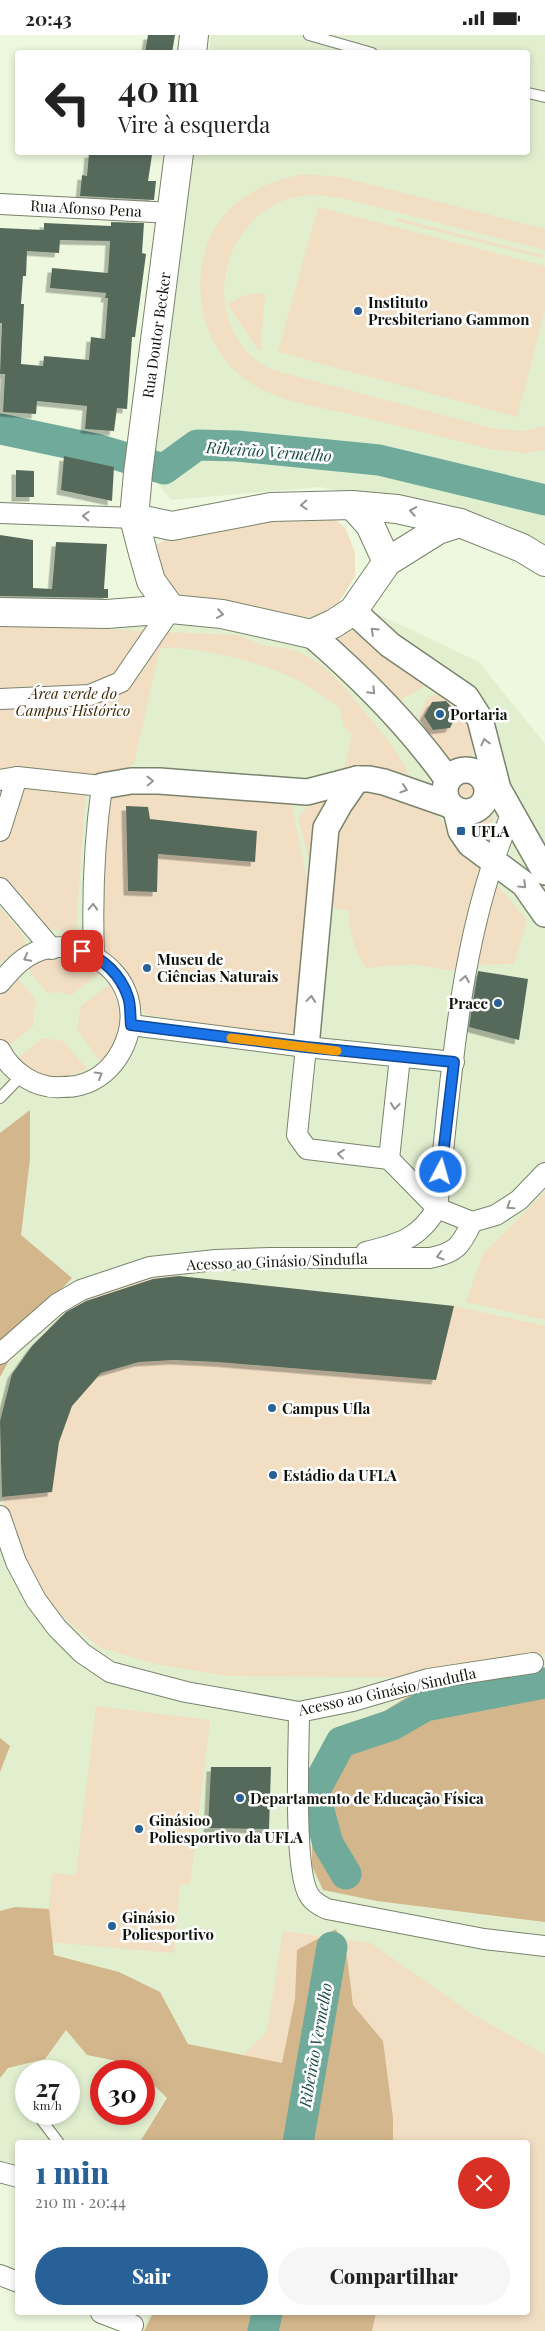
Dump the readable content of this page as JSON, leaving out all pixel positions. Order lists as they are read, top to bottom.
{
  "streets": {
    "main road": ["Rua Doutor Becker"],
    "street": ["Rua Afonso Pena", "Acesso ao Ginásio/Sindufla"]
  },
  "crossings": [
    ["Rua Afonso Pena", "Rua Doutor Becker"]
  ],
  "water": ["Ribeirão Vermelho"],
  "parks": ["Área verde do Campus Histórico"],
  "places": {
    "other": [
      "Instituto Presbiteriano Gammon",
      "Portaria",
      "Museu de Ciências Naturais",
      "Praec",
      "Campus Ufla",
      "Estádio da UFLA",
      "Departamento de Educação Física",
      "Ginásioo Poliesportivo da UFLA",
      "Ginásio Poliesportivo"
    ],
    "transit": ["UFLA"]
  },
  "page": {
    "status": "20:43",
    "turn": ["40 m", "Vire à esquerda"],
    "speed": "27 km/h",
    "limit": "30",
    "heading": ["1 min", "210 m · 20:44"],
    "buttons": ["Sair", "Compartilhar"]
  }
}
